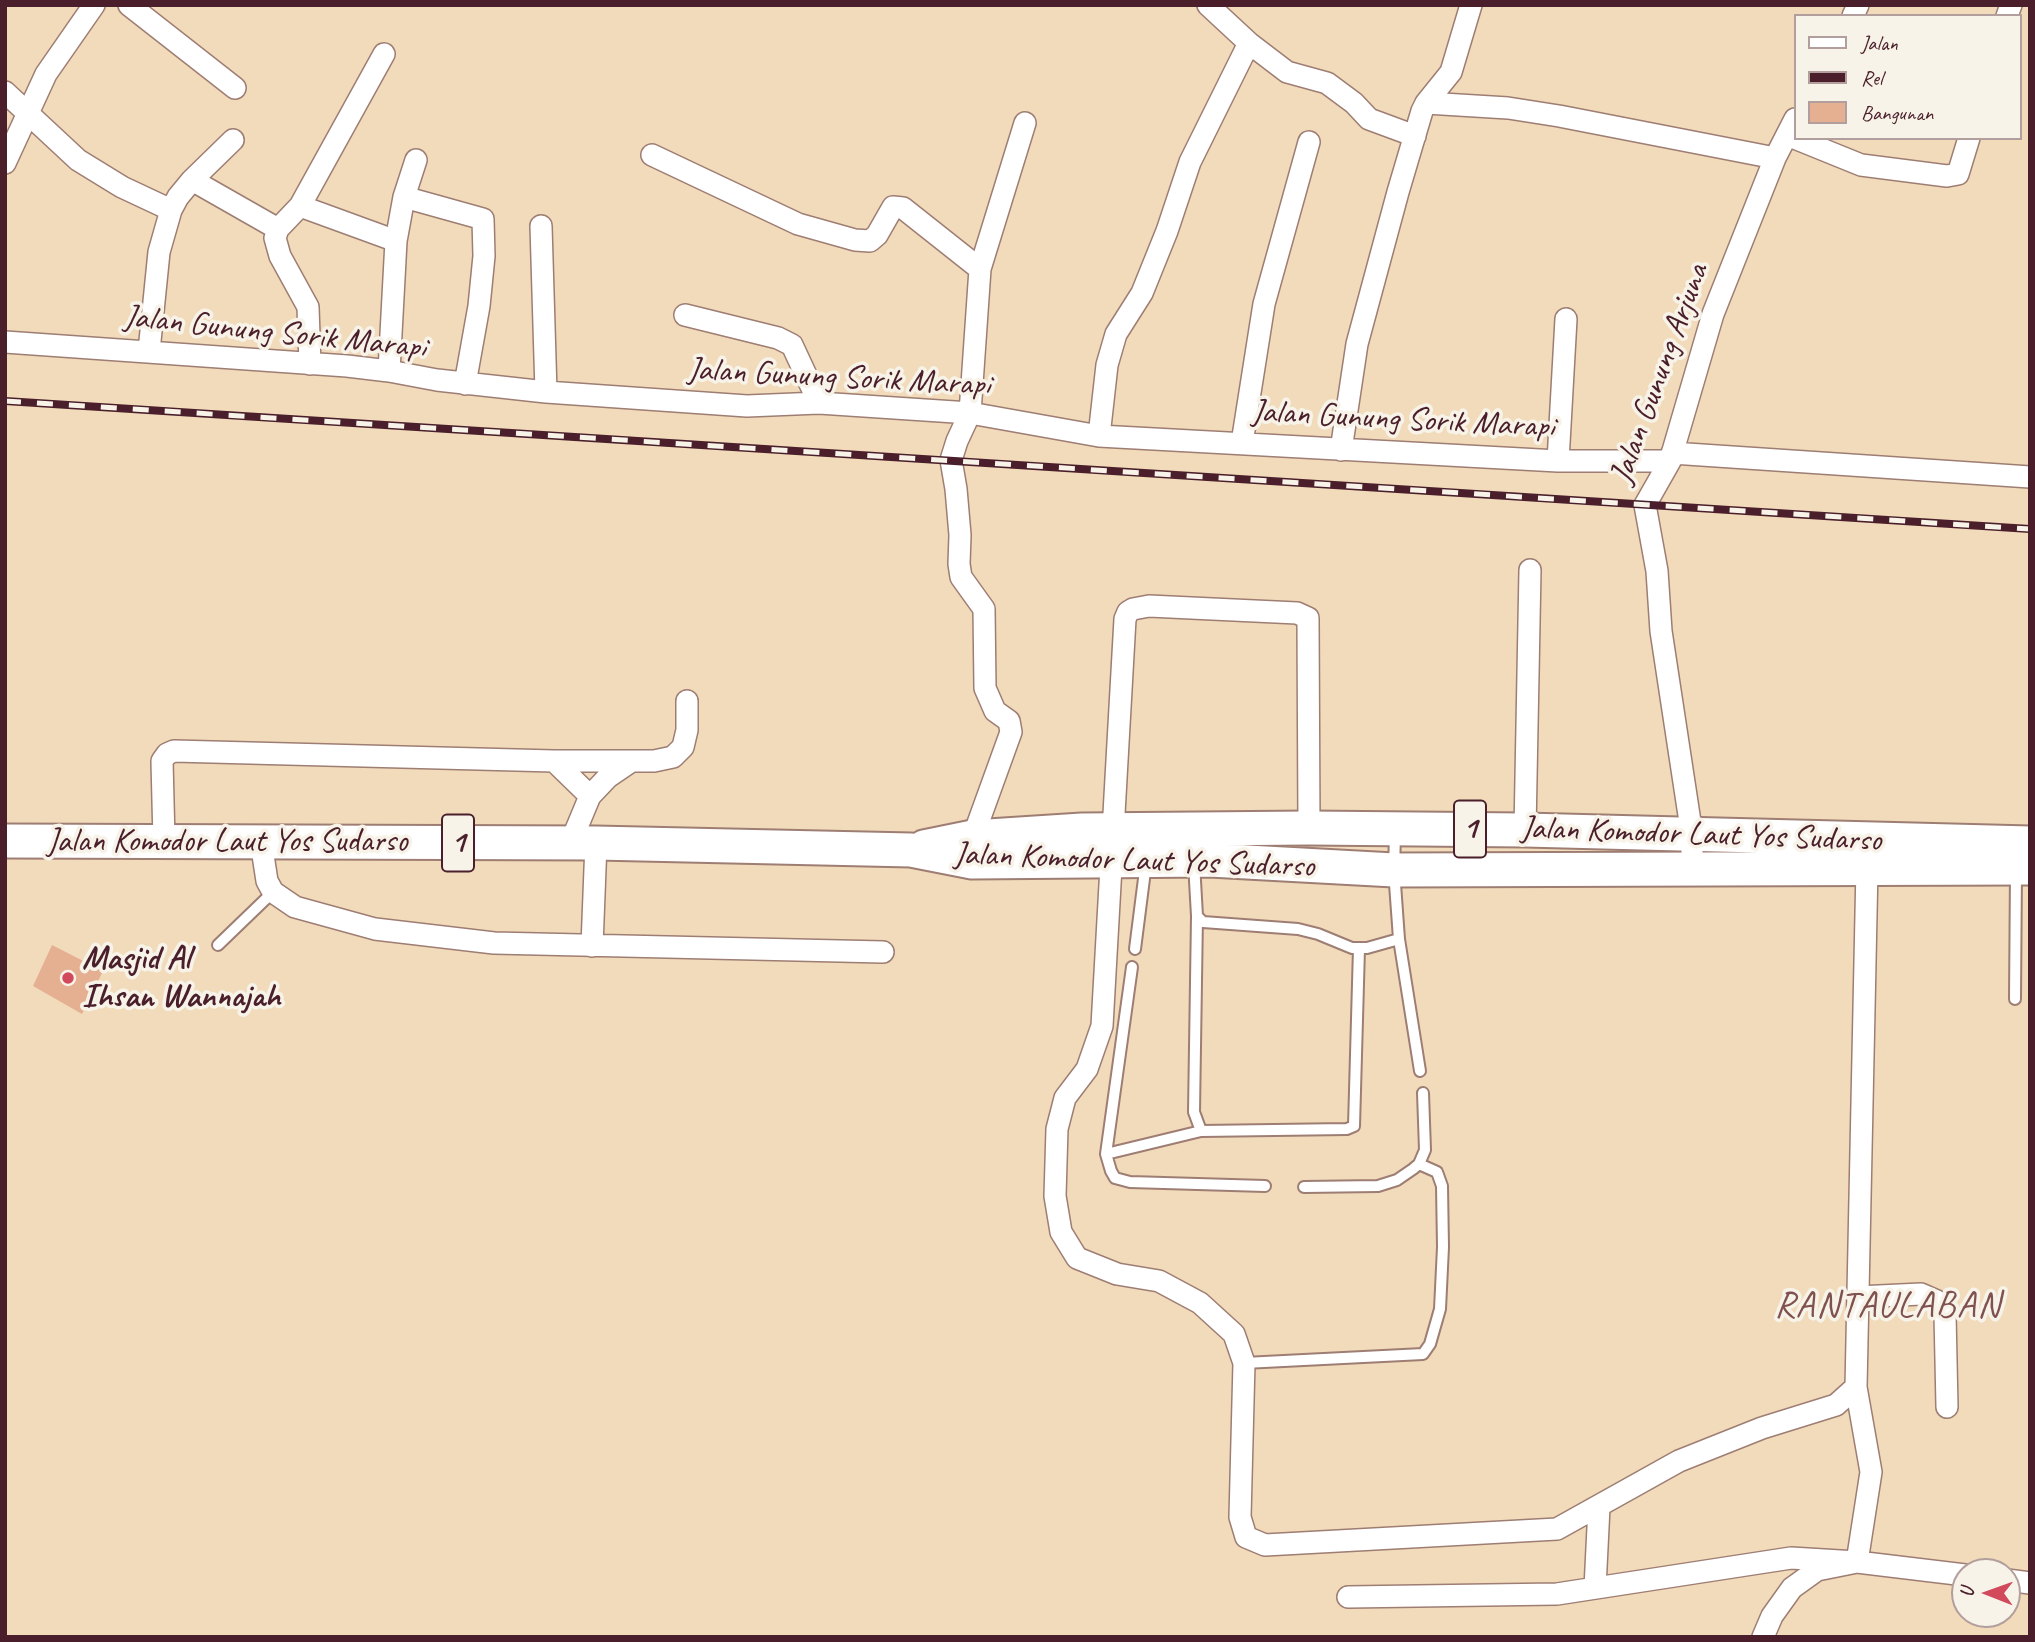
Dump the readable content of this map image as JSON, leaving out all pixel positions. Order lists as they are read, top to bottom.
{
  "streets": {
    "highway": ["1", "Jalan Komodor Laut Yos Sudarso"],
    "street": ["Jalan Gunung Sorik Marapi", "Jalan Gunung Arjuna"]
  },
  "crossings": [
    ["Jalan Gunung Sorik Marapi", "Jalan Gunung Arjuna"],
    ["Jalan Gunung Arjuna", "Jalan Komodor Laut Yos Sudarso"]
  ],
  "districts": ["RANTAULABAN"],
  "places": ["Masjid Al Ihsan Wannajah"],
  "legend": ["Jalan", "Rel", "Bangunan"],
  "north": "left"
}
